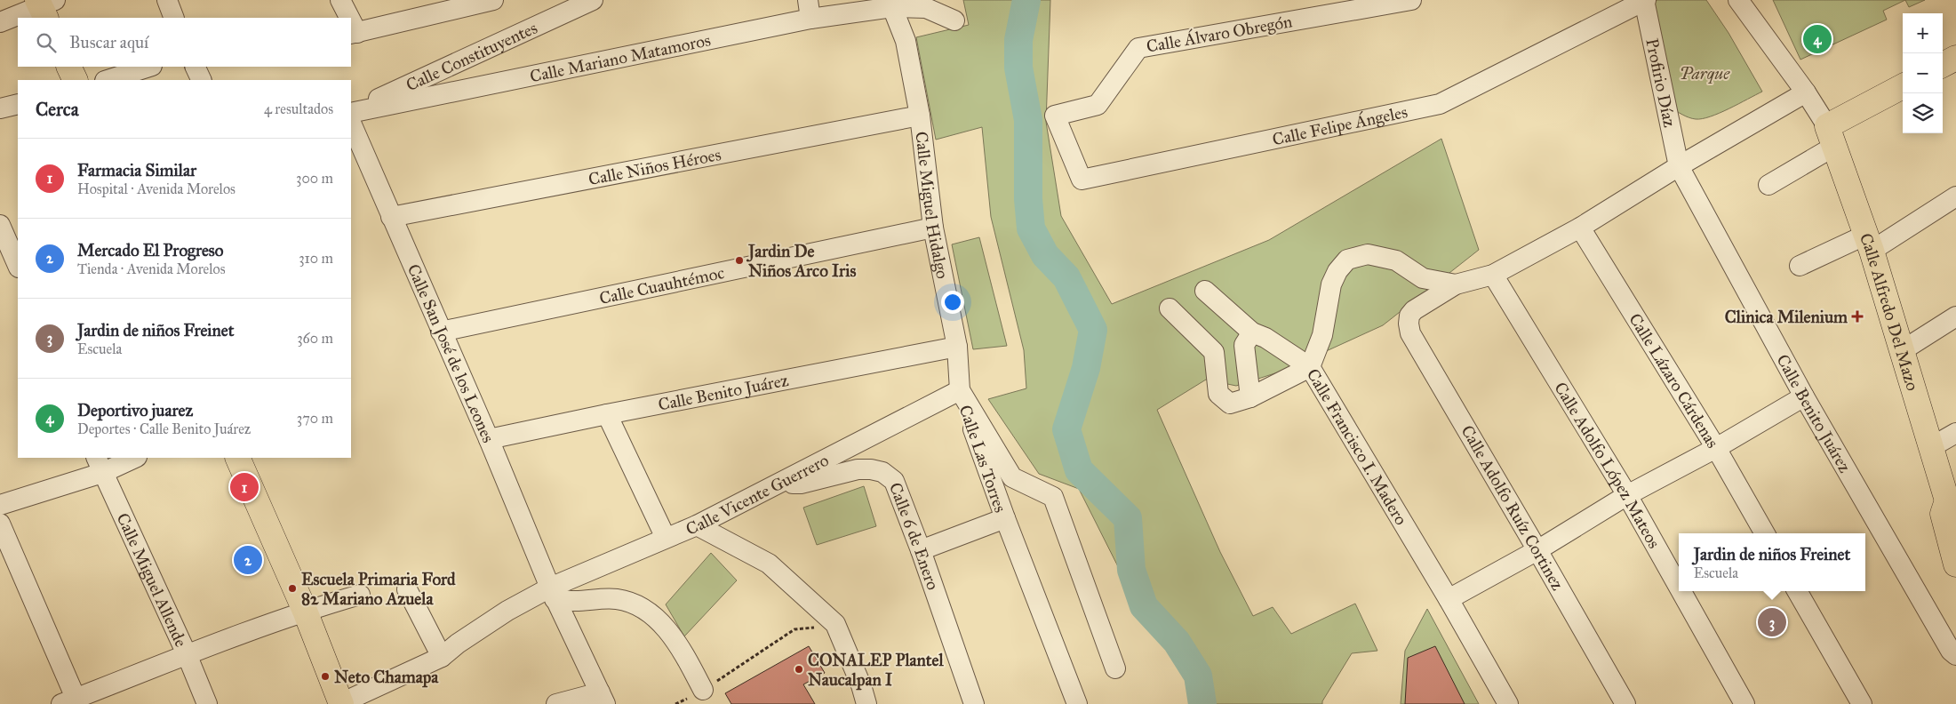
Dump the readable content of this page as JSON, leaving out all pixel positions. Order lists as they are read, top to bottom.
{
  "streets": {
    "main road": ["Calle Alfredo Del Mazo"],
    "street": [
      "Calle Álvaro Obregón",
      "Calle Constituyentes",
      "Calle Mariano Matamoros",
      "Profirio Díaz",
      "Calle Felipe Ángeles",
      "Calle Niños Héroes",
      "Calle Miguel Hidalgo",
      "Calle Cuauhtémoc",
      "Calle San José de los Leones",
      "Calle Lázaro Cárdenas",
      "Calle Benito Juárez",
      "Calle Francisco I. Madero",
      "Calle Las Torres",
      "Calle Adolfo López Mateos",
      "Calle Vicente Guerrero",
      "Calle Adolfo Ruíz Cortinez",
      "Calle 6 de Enero",
      "Calle Miguel Allende"
    ]
  },
  "crossings": [
    ["Calle Álvaro Obregón", "Calle Felipe Ángeles"],
    ["Calle Mariano Matamoros", "Calle Miguel Hidalgo"],
    ["Profirio Díaz", "Calle Felipe Ángeles"],
    ["Profirio Díaz", "Calle Benito Juárez"],
    ["Calle Niños Héroes", "Calle Miguel Hidalgo"],
    ["Calle Niños Héroes", "Calle San José de los Leones"],
    ["Calle Miguel Hidalgo", "Calle Cuauhtémoc"],
    ["Calle Miguel Hidalgo", "Calle Benito Juárez"],
    ["Calle Miguel Hidalgo", "Calle Las Torres"],
    ["Calle Miguel Hidalgo", "Calle Vicente Guerrero"],
    ["Calle Cuauhtémoc", "Calle San José de los Leones"],
    ["Calle San José de los Leones", "Calle Benito Juárez"],
    ["Calle San José de los Leones", "Calle Vicente Guerrero"],
    ["Calle Francisco I. Madero", "Calle Adolfo Ruíz Cortinez"],
    ["Calle Las Torres", "Calle Vicente Guerrero"],
    ["Calle Las Torres", "Calle 6 de Enero"],
    ["Calle Vicente Guerrero", "Calle 6 de Enero"]
  ],
  "parks": ["Parque"],
  "places": {
    "other": [
      "Jardin De Niños Arco Iris",
      "Escuela Primaria Ford 82 Mariano Azuela",
      "CONALEP Plantel Naucalpan I",
      "Neto Chamapa"
    ],
    "health": ["Clinica Milenium"]
  },
  "page": {
    "map_buttons": ["+", "−"],
    "search": "Buscar aquí",
    "pins": [
      "4",
      "1",
      "2",
      "3"
    ],
    "heading": ["Cerca", "4 resultados"],
    "list": [
      {
        "mark": "1",
        "name": "Farmacia Similar",
        "note": "Hospital · Avenida Morelos",
        "value": "300 m"
      },
      {
        "mark": "2",
        "name": "Mercado El Progreso",
        "note": "Tienda · Avenida Morelos",
        "value": "310 m"
      },
      {
        "mark": "3",
        "name": "Jardin de niños Freinet",
        "note": "Escuela",
        "value": "360 m"
      },
      {
        "mark": "4",
        "name": "Deportivo juarez",
        "note": "Deportes · Calle Benito Juárez",
        "value": "370 m"
      }
    ],
    "popup": ["Jardin de niños Freinet", "Escuela"]
  }
}
